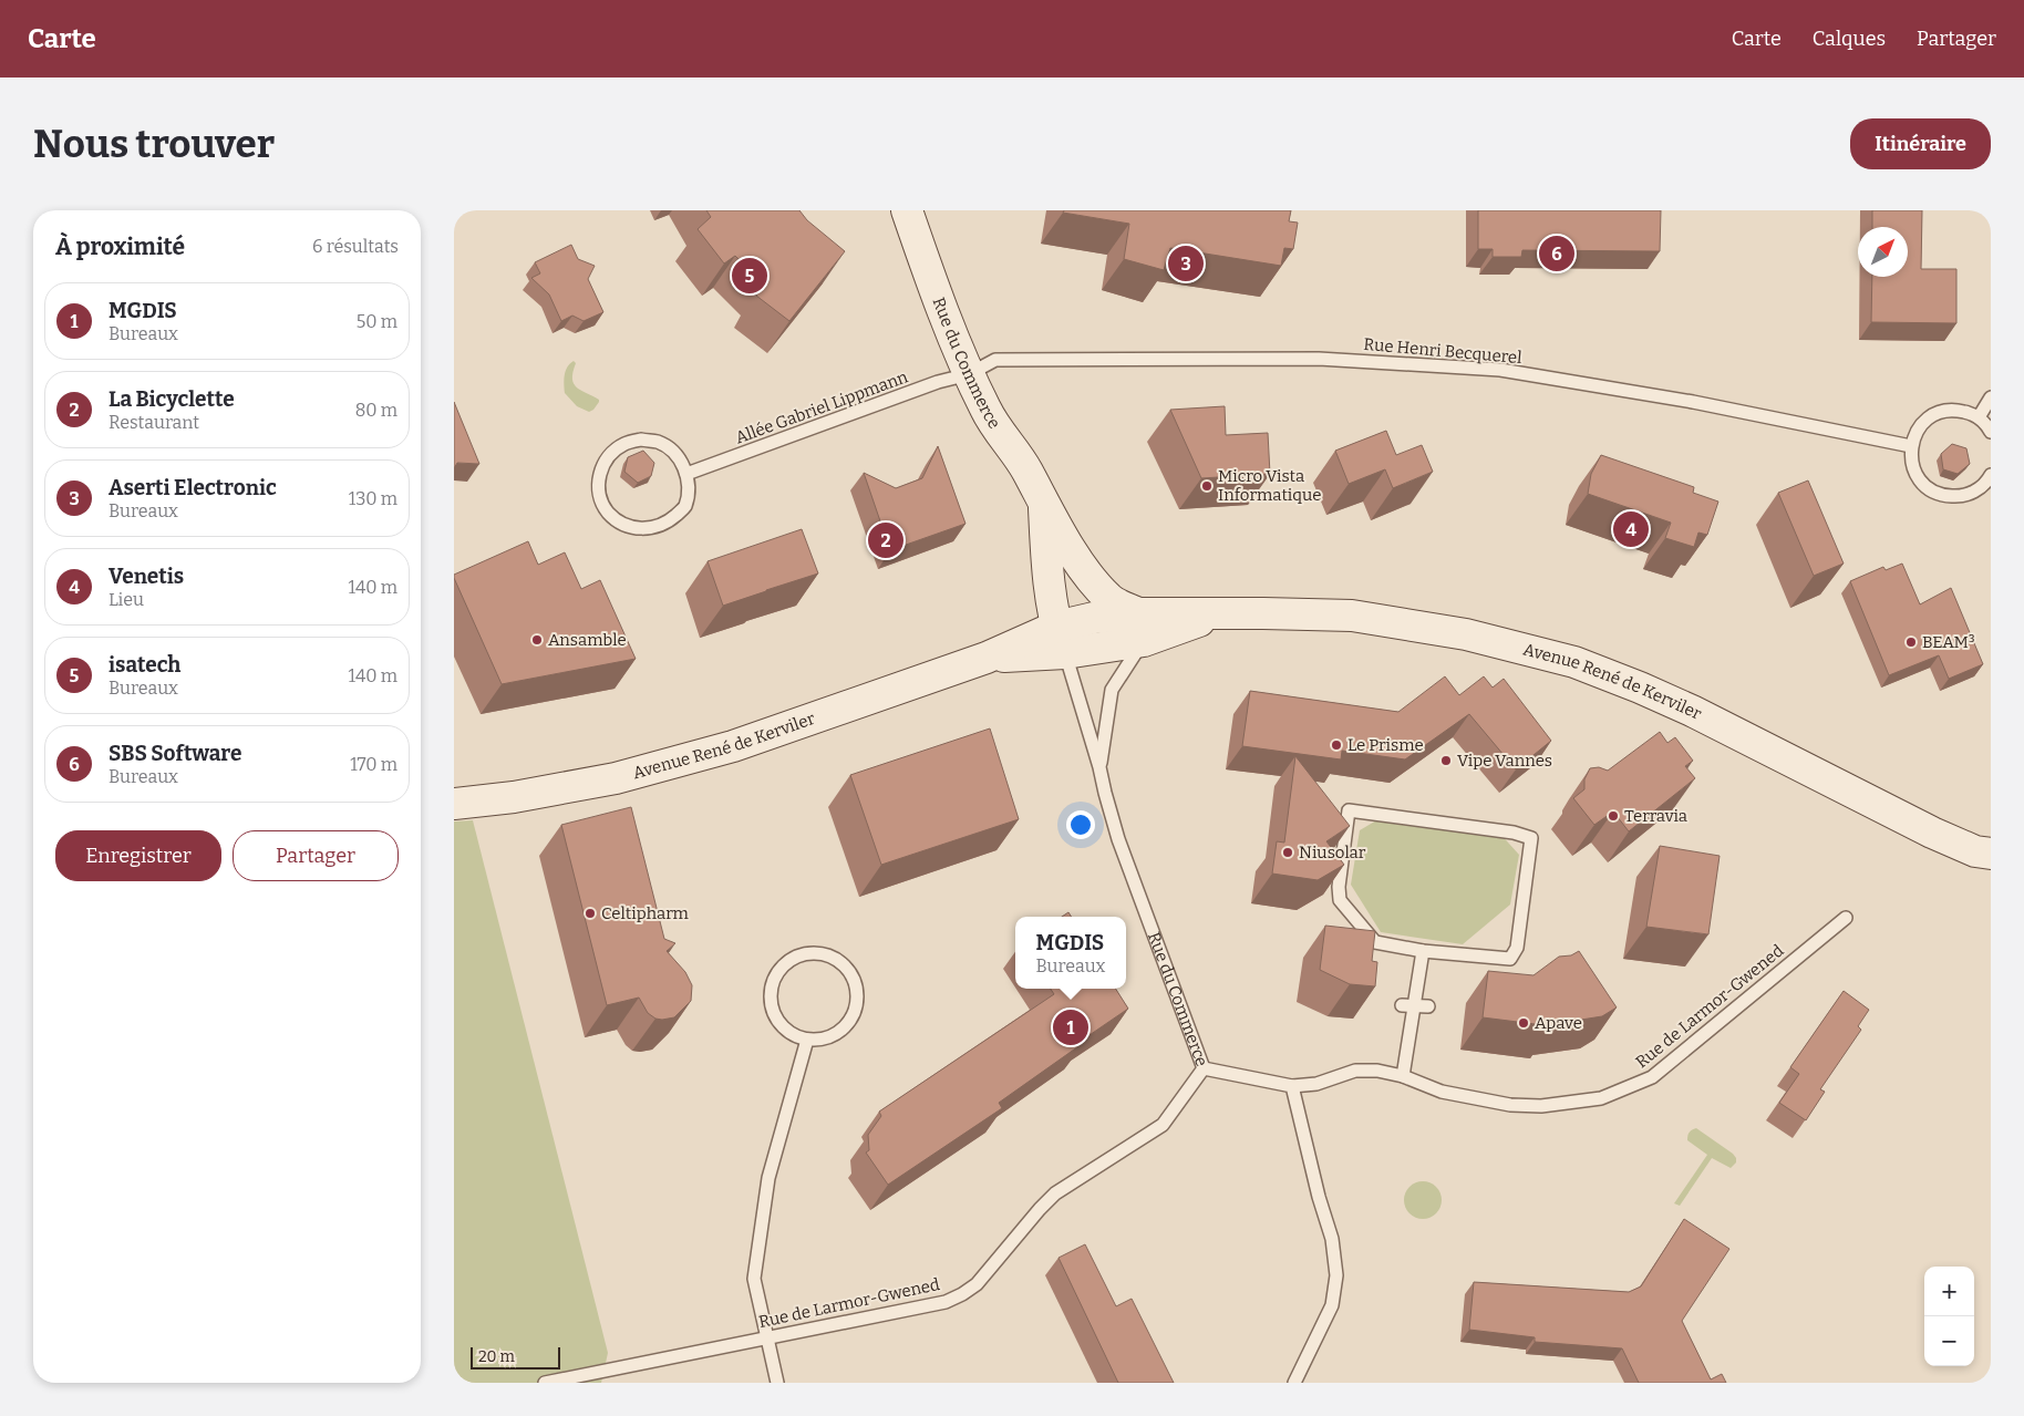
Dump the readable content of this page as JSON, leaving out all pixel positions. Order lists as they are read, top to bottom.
{
  "streets": {
    "main road": ["Rue du Commerce", "Avenue René de Kerviler"],
    "lane": ["Rue Henri Becquerel", "Allée Gabriel Lippmann", "Rue de Larmor-Gwened"]
  },
  "crossings": [
    ["Rue Henri Becquerel", "Rue du Commerce"],
    ["Rue Henri Becquerel", "Allée Gabriel Lippmann"],
    ["Rue du Commerce", "Allée Gabriel Lippmann"],
    ["Rue du Commerce", "Avenue René de Kerviler"],
    ["Rue du Commerce", "Rue de Larmor-Gwened"]
  ],
  "places": [
    "Micro Vista Informatique",
    "Ansamble",
    "BEAM³",
    "Le Prisme",
    "Vipe Vannes",
    "Terravia",
    "Niusolar",
    "Celtipharm",
    "Apave"
  ],
  "scale_bar": "20 m",
  "north": "top right",
  "page": {
    "header": "Carte",
    "nav": ["Carte", "Calques", "Partager"],
    "buttons": [
      "Itinéraire",
      ["Enregistrer", "Partager"]
    ],
    "title": "Nous trouver",
    "heading": ["À proximité", "6 résultats"],
    "pins": [
      "6",
      "3",
      "5",
      "4",
      "2",
      "1"
    ],
    "list": [
      {
        "mark": "1",
        "name": "MGDIS",
        "note": "Bureaux",
        "value": "50 m"
      },
      {
        "mark": "2",
        "name": "La Bicyclette",
        "note": "Restaurant",
        "value": "80 m"
      },
      {
        "mark": "3",
        "name": "Aserti Electronic",
        "note": "Bureaux",
        "value": "130 m"
      },
      {
        "mark": "4",
        "name": "Venetis",
        "note": "Lieu",
        "value": "140 m"
      },
      {
        "mark": "5",
        "name": "isatech",
        "note": "Bureaux",
        "value": "140 m"
      },
      {
        "mark": "6",
        "name": "SBS Software",
        "note": "Bureaux",
        "value": "170 m"
      }
    ],
    "popup": ["MGDIS", "Bureaux"],
    "map_buttons": ["+", "−"],
    "scale": "20 m"
  }
}
